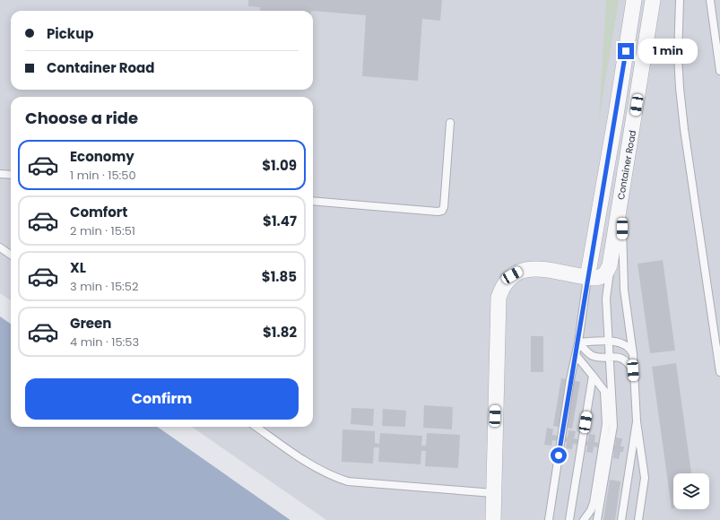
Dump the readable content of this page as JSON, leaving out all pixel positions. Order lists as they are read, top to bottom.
{
  "streets": {
    "street": ["Container Road"]
  },
  "page": {
    "banner": ["Pickup", "Container Road"],
    "bubble": "1 min",
    "heading": "Choose a ride",
    "list": [
      {
        "name": "Economy",
        "note": "1 min · 15:50",
        "value": "$1.09"
      },
      {
        "name": "Comfort",
        "note": "2 min · 15:51",
        "value": "$1.47"
      },
      {
        "name": "XL",
        "note": "3 min · 15:52",
        "value": "$1.85"
      },
      {
        "name": "Green",
        "note": "4 min · 15:53",
        "value": "$1.82"
      }
    ],
    "buttons": "Confirm"
  }
}
